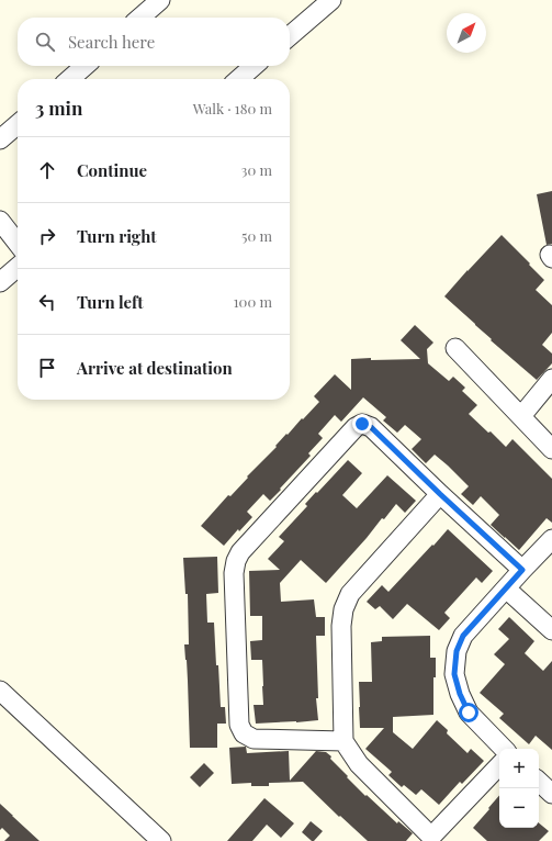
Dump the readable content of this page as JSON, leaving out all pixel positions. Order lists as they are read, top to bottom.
{
  "north": "top right",
  "page": {
    "search": "Search here",
    "heading": ["3 min", "Walk · 180 m"],
    "list": [
      ["Continue", "30 m"],
      ["Turn right", "50 m"],
      ["Turn left", "100 m"],
      "Arrive at destination"
    ],
    "map_buttons": ["+", "−"]
  }
}
